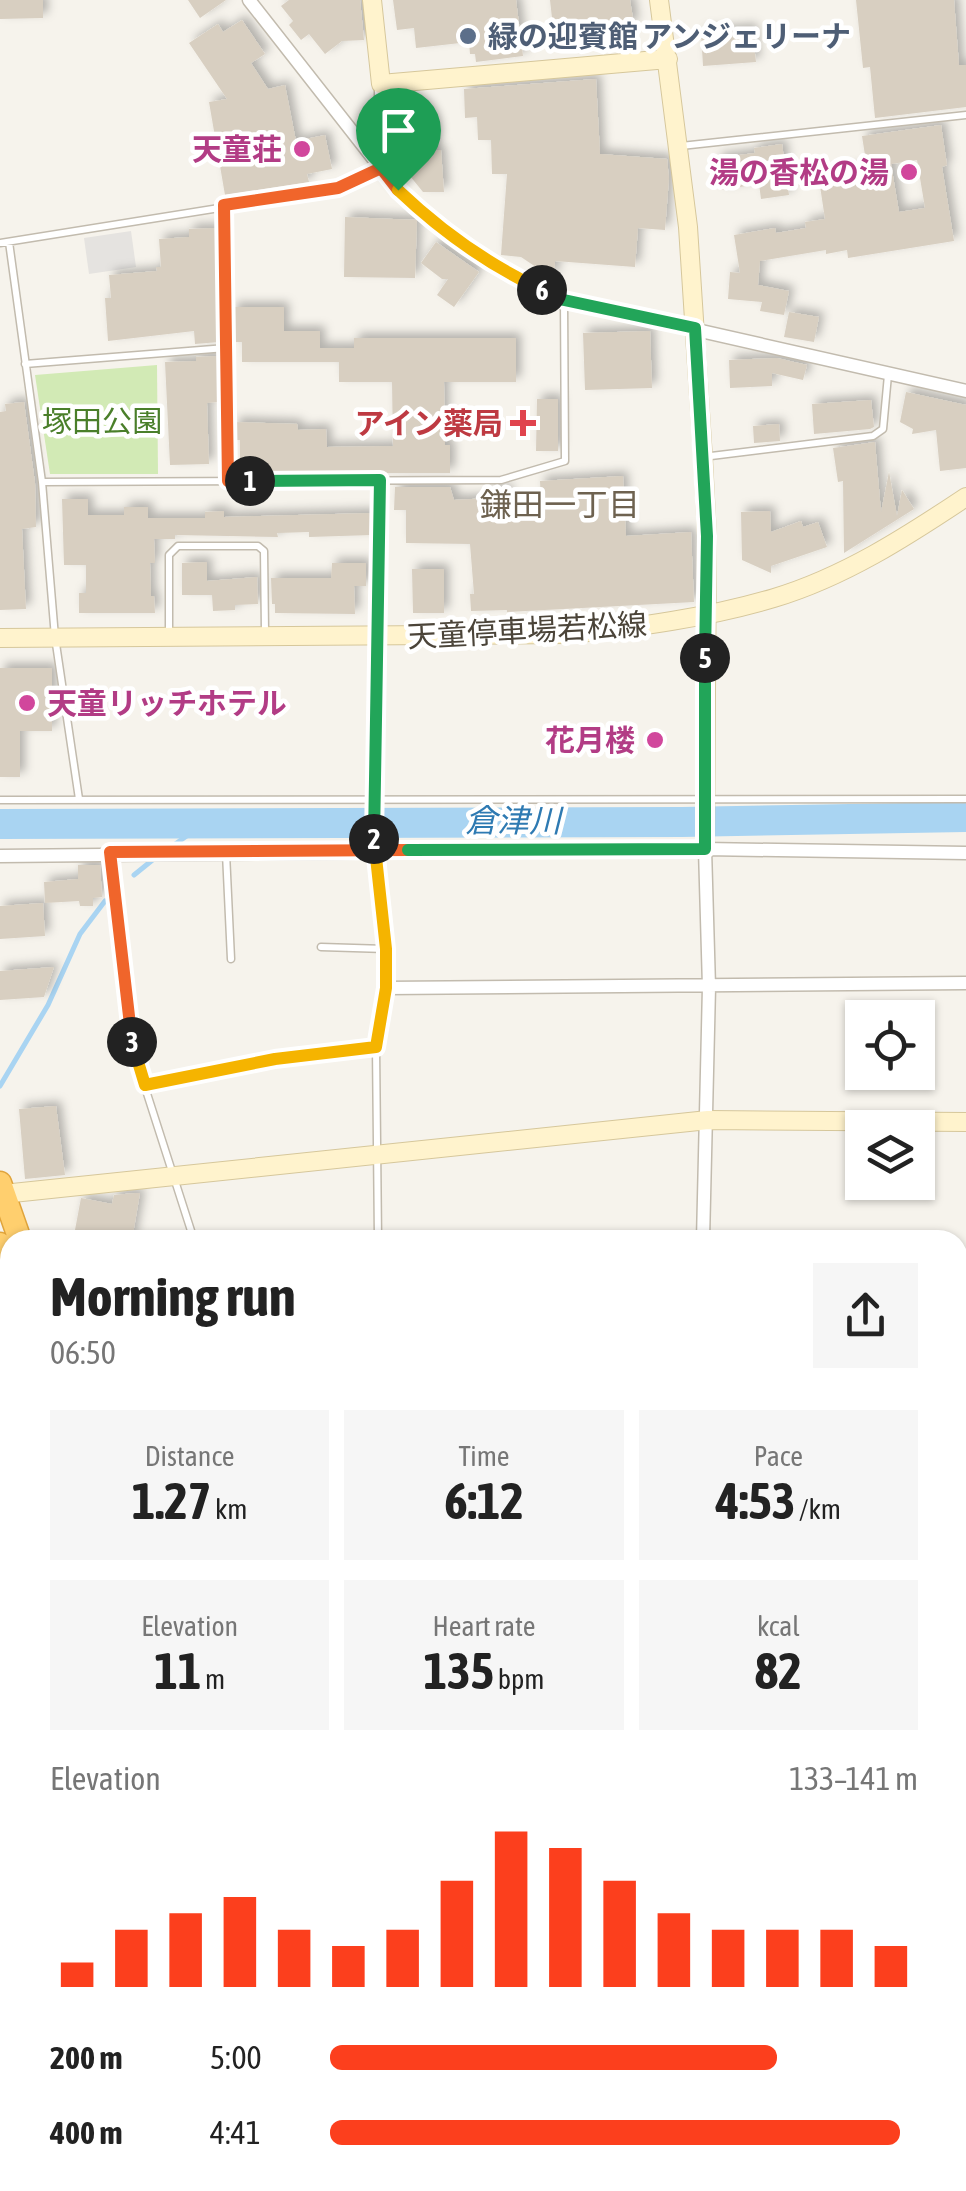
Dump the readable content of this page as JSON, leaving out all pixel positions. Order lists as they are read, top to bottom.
{
  "streets": {
    "street": ["天童停車場若松線"]
  },
  "districts": ["鎌田一丁目"],
  "water": ["倉津川"],
  "parks": ["塚田公園"],
  "places": {
    "other": [
      "緑の迎賓館 アンジェリーナ",
      "天童荘",
      "湯の香松の湯",
      "天童リッチホテル",
      "花月楼"
    ],
    "health": ["アイン薬局"]
  },
  "page": {
    "pins": [
      "6",
      "1",
      "5",
      "2",
      "3"
    ],
    "heading": ["Morning run", "06:50"],
    "stats": [
      ["Distance", "1.27 km"],
      ["Time", "6:12"],
      ["Pace", "4:53 /km"],
      ["Elevation", "11 m"],
      ["Heart rate", "135 bpm"],
      ["kcal", "82"]
    ],
    "chart": ["Elevation", "133–141 m"],
    "list": [
      {
        "name": "200 m",
        "note": "5:00"
      },
      {
        "name": "400 m",
        "note": "4:41"
      }
    ]
  }
}
